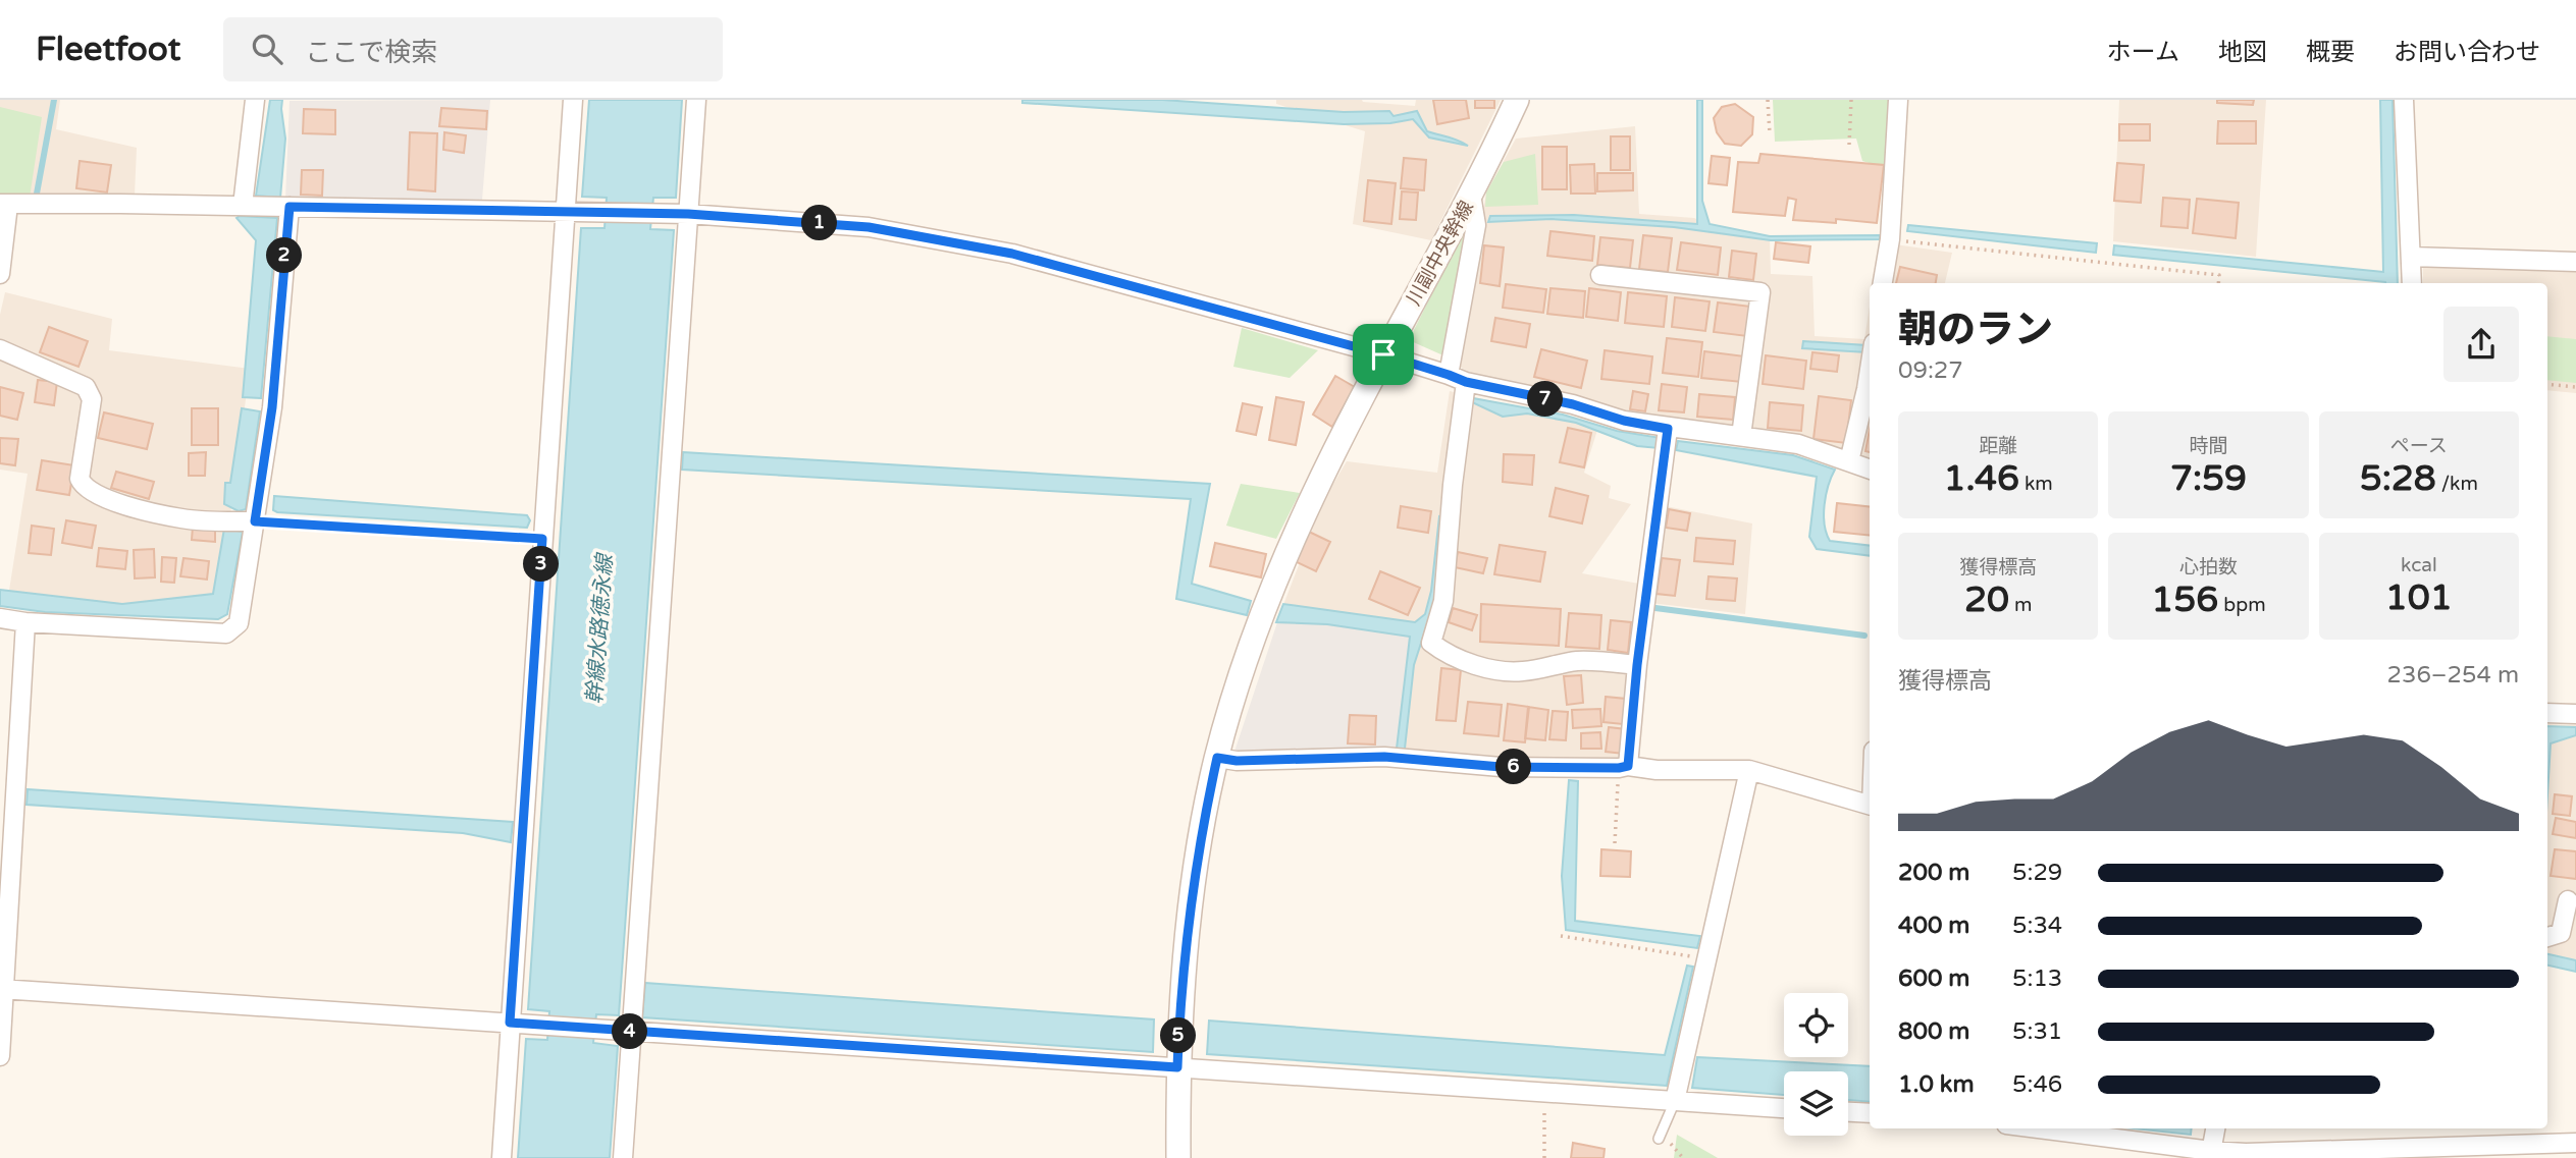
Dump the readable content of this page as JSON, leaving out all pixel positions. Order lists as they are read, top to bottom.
{
  "streets": {
    "street": ["川副中央幹線"]
  },
  "water": ["幹線水路徳永線"],
  "page": {
    "header": "Fleetfoot",
    "search": "ここで検索",
    "nav": [
      "ホーム",
      "地図",
      "概要",
      "お問い合わせ"
    ],
    "pins": [
      "1",
      "2",
      "7",
      "3",
      "6",
      "4",
      "5"
    ],
    "heading": ["朝のラン", "09:27"],
    "stats": [
      ["距離", "1.46 km"],
      ["時間", "7:59"],
      ["ペース", "5:28 /km"],
      ["獲得標高", "20 m"],
      ["心拍数", "156 bpm"],
      ["kcal", "101"]
    ],
    "chart": ["獲得標高", "236–254 m"],
    "list": [
      {
        "name": "200 m",
        "note": "5:29"
      },
      {
        "name": "400 m",
        "note": "5:34"
      },
      {
        "name": "600 m",
        "note": "5:13"
      },
      {
        "name": "800 m",
        "note": "5:31"
      },
      {
        "name": "1.0 km",
        "note": "5:46"
      }
    ]
  }
}
